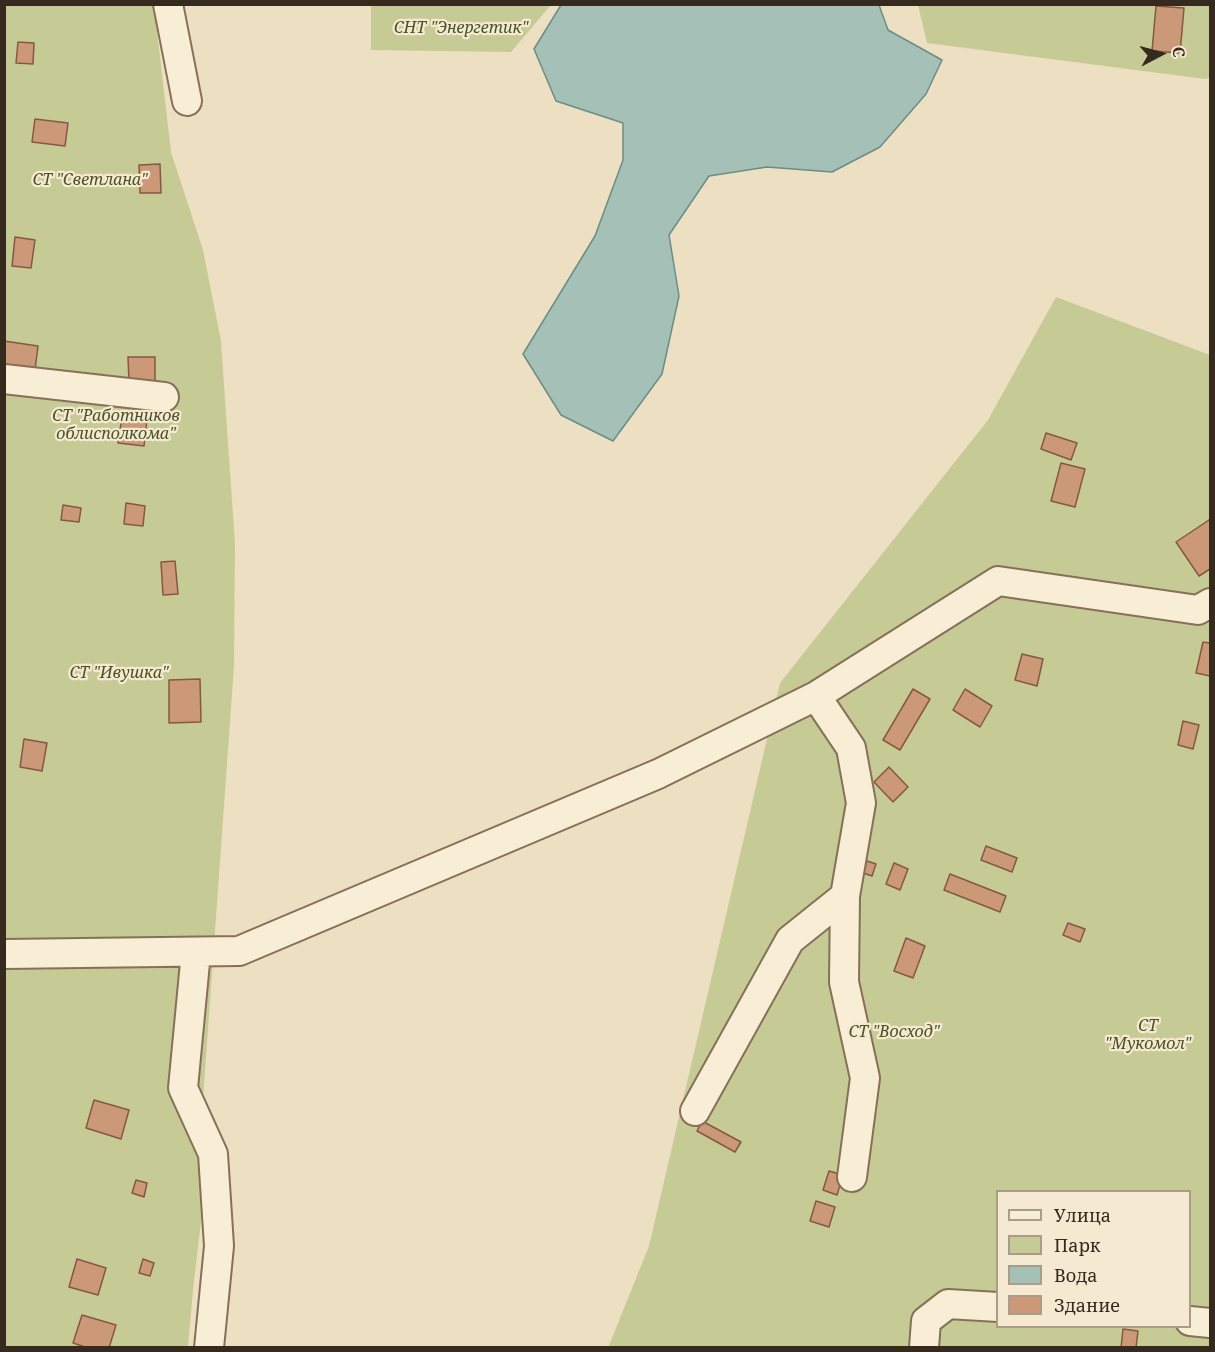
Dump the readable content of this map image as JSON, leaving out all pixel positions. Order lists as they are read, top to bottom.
{
  "parks": [
    "СНТ \"Энергетик\"",
    "СТ \"Светлана\"",
    "СТ \"Работников облисполкома\"",
    "СТ \"Ивушка\"",
    "СТ \"Мукомол\"",
    "СТ \"Восход\""
  ],
  "legend": [
    "Улица",
    "Парк",
    "Вода",
    "Здание"
  ],
  "north": "right"
}
